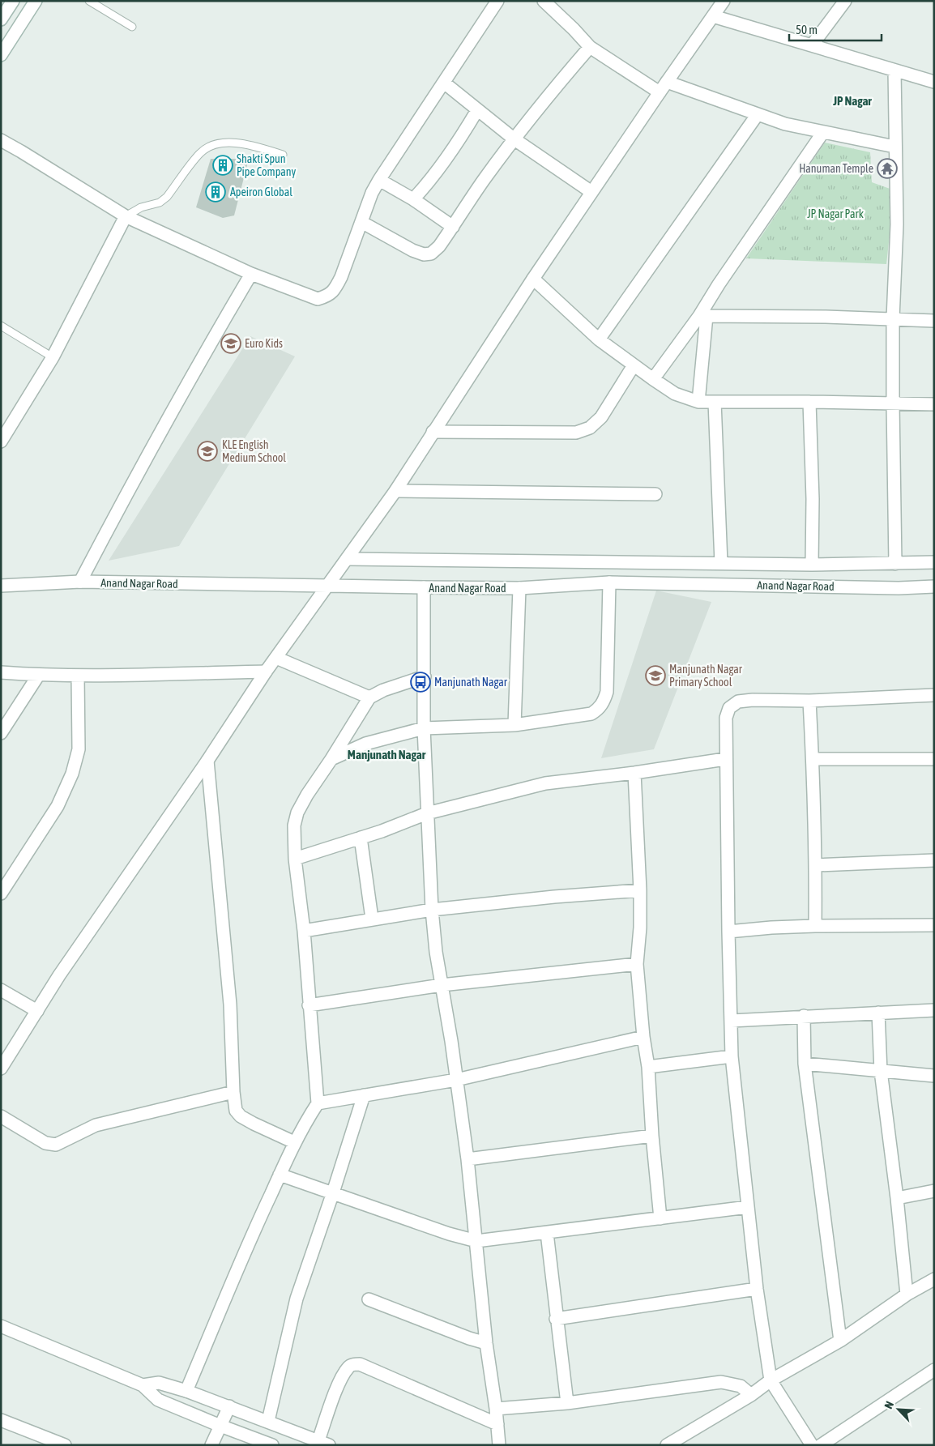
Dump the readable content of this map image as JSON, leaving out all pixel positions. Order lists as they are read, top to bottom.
{
  "streets": {
    "street": ["Anand Nagar Road"]
  },
  "districts": ["JP Nagar", "Manjunath Nagar"],
  "parks": ["JP Nagar Park"],
  "places": {
    "building": ["Shakti Spun Pipe Company", "Apeiron Global"],
    "temple": ["Hanuman Temple"],
    "school or university": ["Euro Kids", "KLE English Medium School", "Manjunath Nagar Primary School"],
    "bus stop": ["Manjunath Nagar"]
  },
  "scale_bar": "50 m",
  "north": "top left"
}
